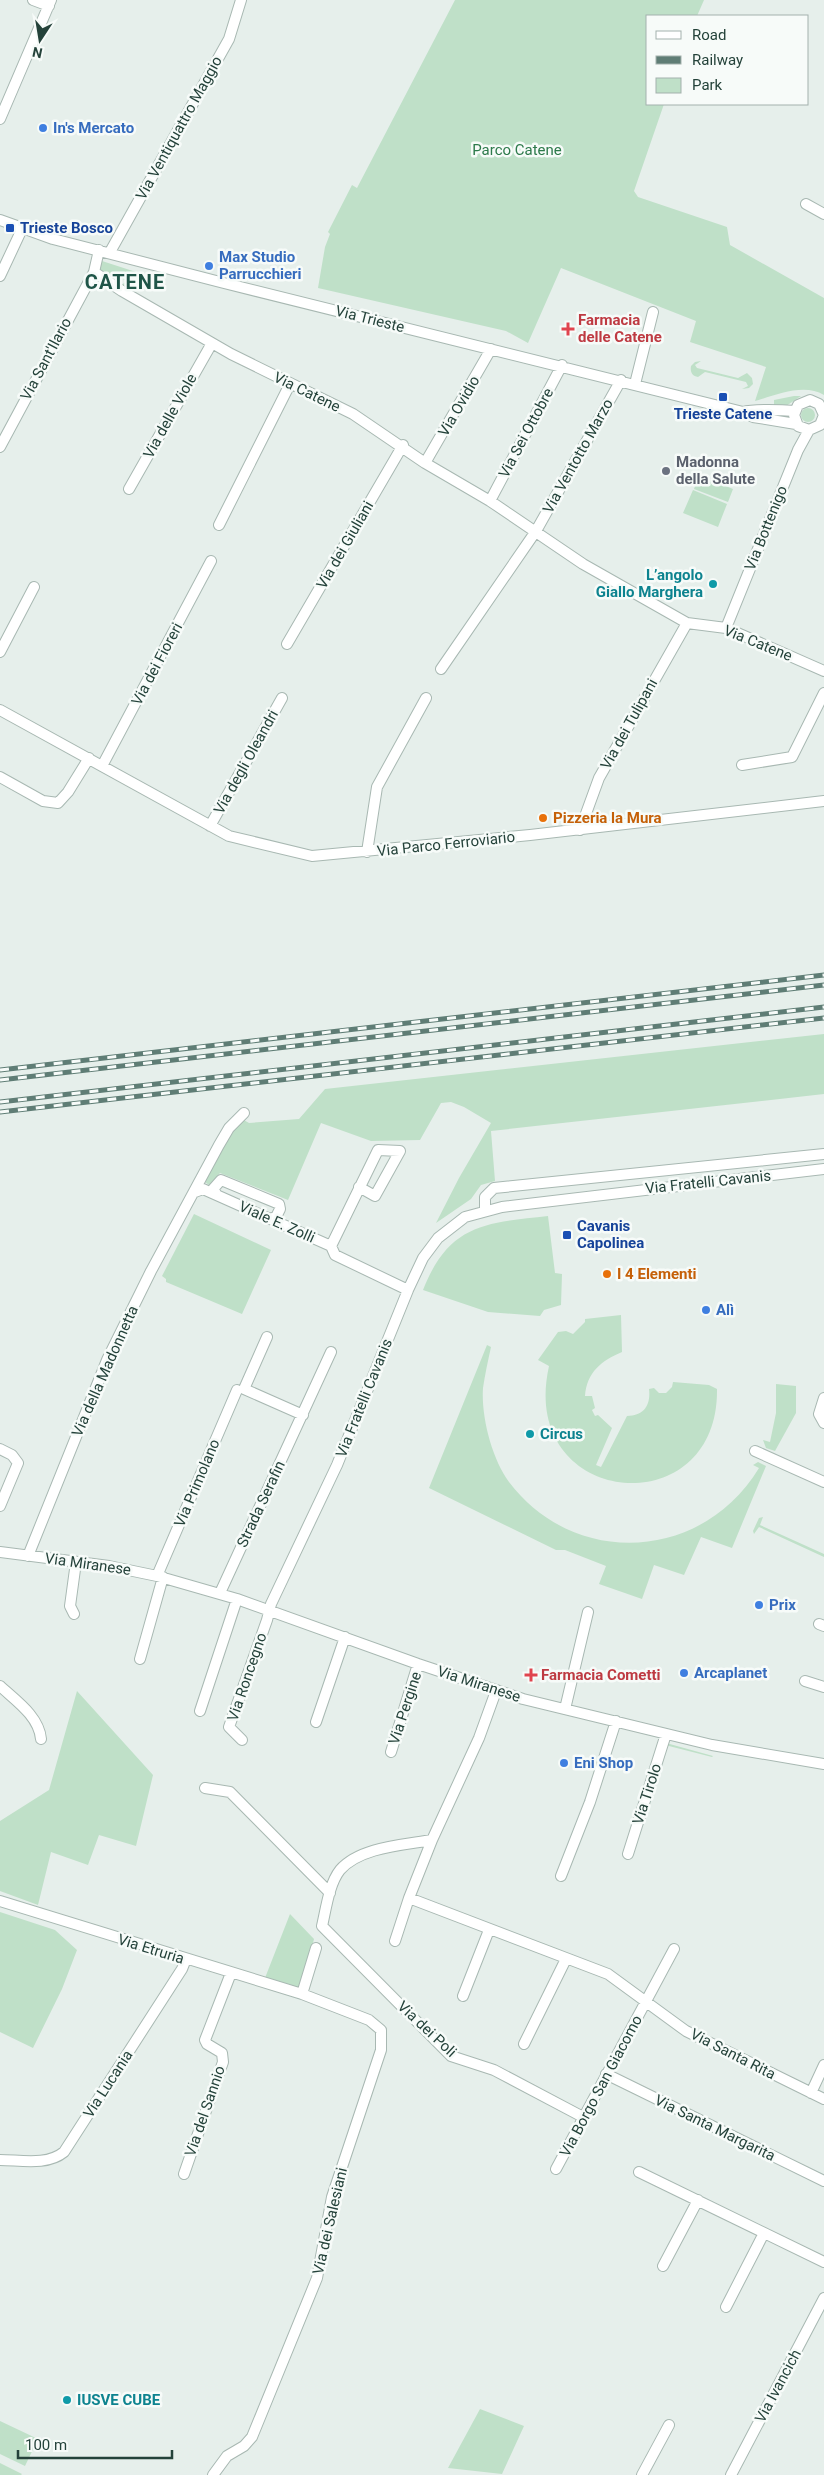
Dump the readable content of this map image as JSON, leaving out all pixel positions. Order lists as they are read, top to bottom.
{
  "streets": {
    "street": [
      "Via Ventiquattro Maggio",
      "Via Trieste",
      "Via Sant'Ilario",
      "Via Catene",
      "Via Ovidio",
      "Via delle Viole",
      "Via Sei Ottobre",
      "Via Ventotto Marzo",
      "Via Bottenigo",
      "Via dei Giuliani",
      "Via dei Fioreri",
      "Via dei Tulipani",
      "Via degli Oleandri",
      "Via Parco Ferroviario",
      "Via Fratelli Cavanis",
      "Viale E. Zolli",
      "Via della Madonnetta",
      "Via Primolano",
      "Strada Serafin",
      "Via Miranese",
      "Via Roncegno",
      "Via Pergine",
      "Via Tirolo",
      "Via Etruria",
      "Via dei Poli",
      "Via Santa Rita",
      "Via Lucania",
      "Via Borgo San Giacomo",
      "Via del Sannio",
      "Via Santa Margarita",
      "Via dei Salesiani",
      "Via Ivancich"
    ]
  },
  "crossings": [
    ["Via Ventiquattro Maggio", "Via Trieste"],
    ["Via Trieste", "Via Ovidio"],
    ["Via Trieste", "Via Sei Ottobre"],
    ["Via Trieste", "Via Ventotto Marzo"],
    ["Via Trieste", "Via Bottenigo"],
    ["Via Sant'Ilario", "Via Catene"],
    ["Via Catene", "Via Ovidio"],
    ["Via Catene", "Via delle Viole"],
    ["Via Catene", "Via Sei Ottobre"],
    ["Via Catene", "Via Ventotto Marzo"],
    ["Via Catene", "Via Bottenigo"],
    ["Via Catene", "Via dei Giuliani"],
    ["Via Catene", "Via dei Tulipani"],
    ["Via dei Fioreri", "Via Parco Ferroviario"],
    ["Via dei Tulipani", "Via Parco Ferroviario"],
    ["Via degli Oleandri", "Via Parco Ferroviario"],
    ["Via Fratelli Cavanis", "Viale E. Zolli"],
    ["Via Fratelli Cavanis", "Via Miranese"],
    ["Via Fratelli Cavanis", "Via Roncegno"],
    ["Viale E. Zolli", "Via della Madonnetta"],
    ["Via della Madonnetta", "Via Miranese"],
    ["Via Primolano", "Via Miranese"],
    ["Strada Serafin", "Via Miranese"],
    ["Via Miranese", "Via Roncegno"],
    ["Via Miranese", "Via Pergine"],
    ["Via Miranese", "Via Tirolo"],
    ["Via Etruria", "Via Lucania"],
    ["Via Etruria", "Via del Sannio"],
    ["Via Etruria", "Via dei Salesiani"],
    ["Via dei Poli", "Via Borgo San Giacomo"],
    ["Via Santa Rita", "Via Borgo San Giacomo"],
    ["Via Borgo San Giacomo", "Via Santa Margarita"]
  ],
  "districts": ["CATENE"],
  "parks": ["Parco Catene"],
  "places": {
    "other": [
      "In's Mercato",
      "Max Studio Parrucchieri",
      "Madonna della Salute",
      "L’angolo Giallo Marghera",
      "Pizzeria la Mura",
      "I 4 Elementi",
      "Alì",
      "Circus",
      "Prix",
      "Arcaplanet",
      "Eni Shop",
      "IUSVE CUBE"
    ],
    "transit": ["Trieste Bosco", "Trieste Catene", "Cavanis Capolinea"],
    "health": ["Farmacia delle Catene", "Farmacia Cometti"]
  },
  "legend": ["Road", "Railway", "Park"],
  "scale_bar": "100 m",
  "north": "bottom"
}
